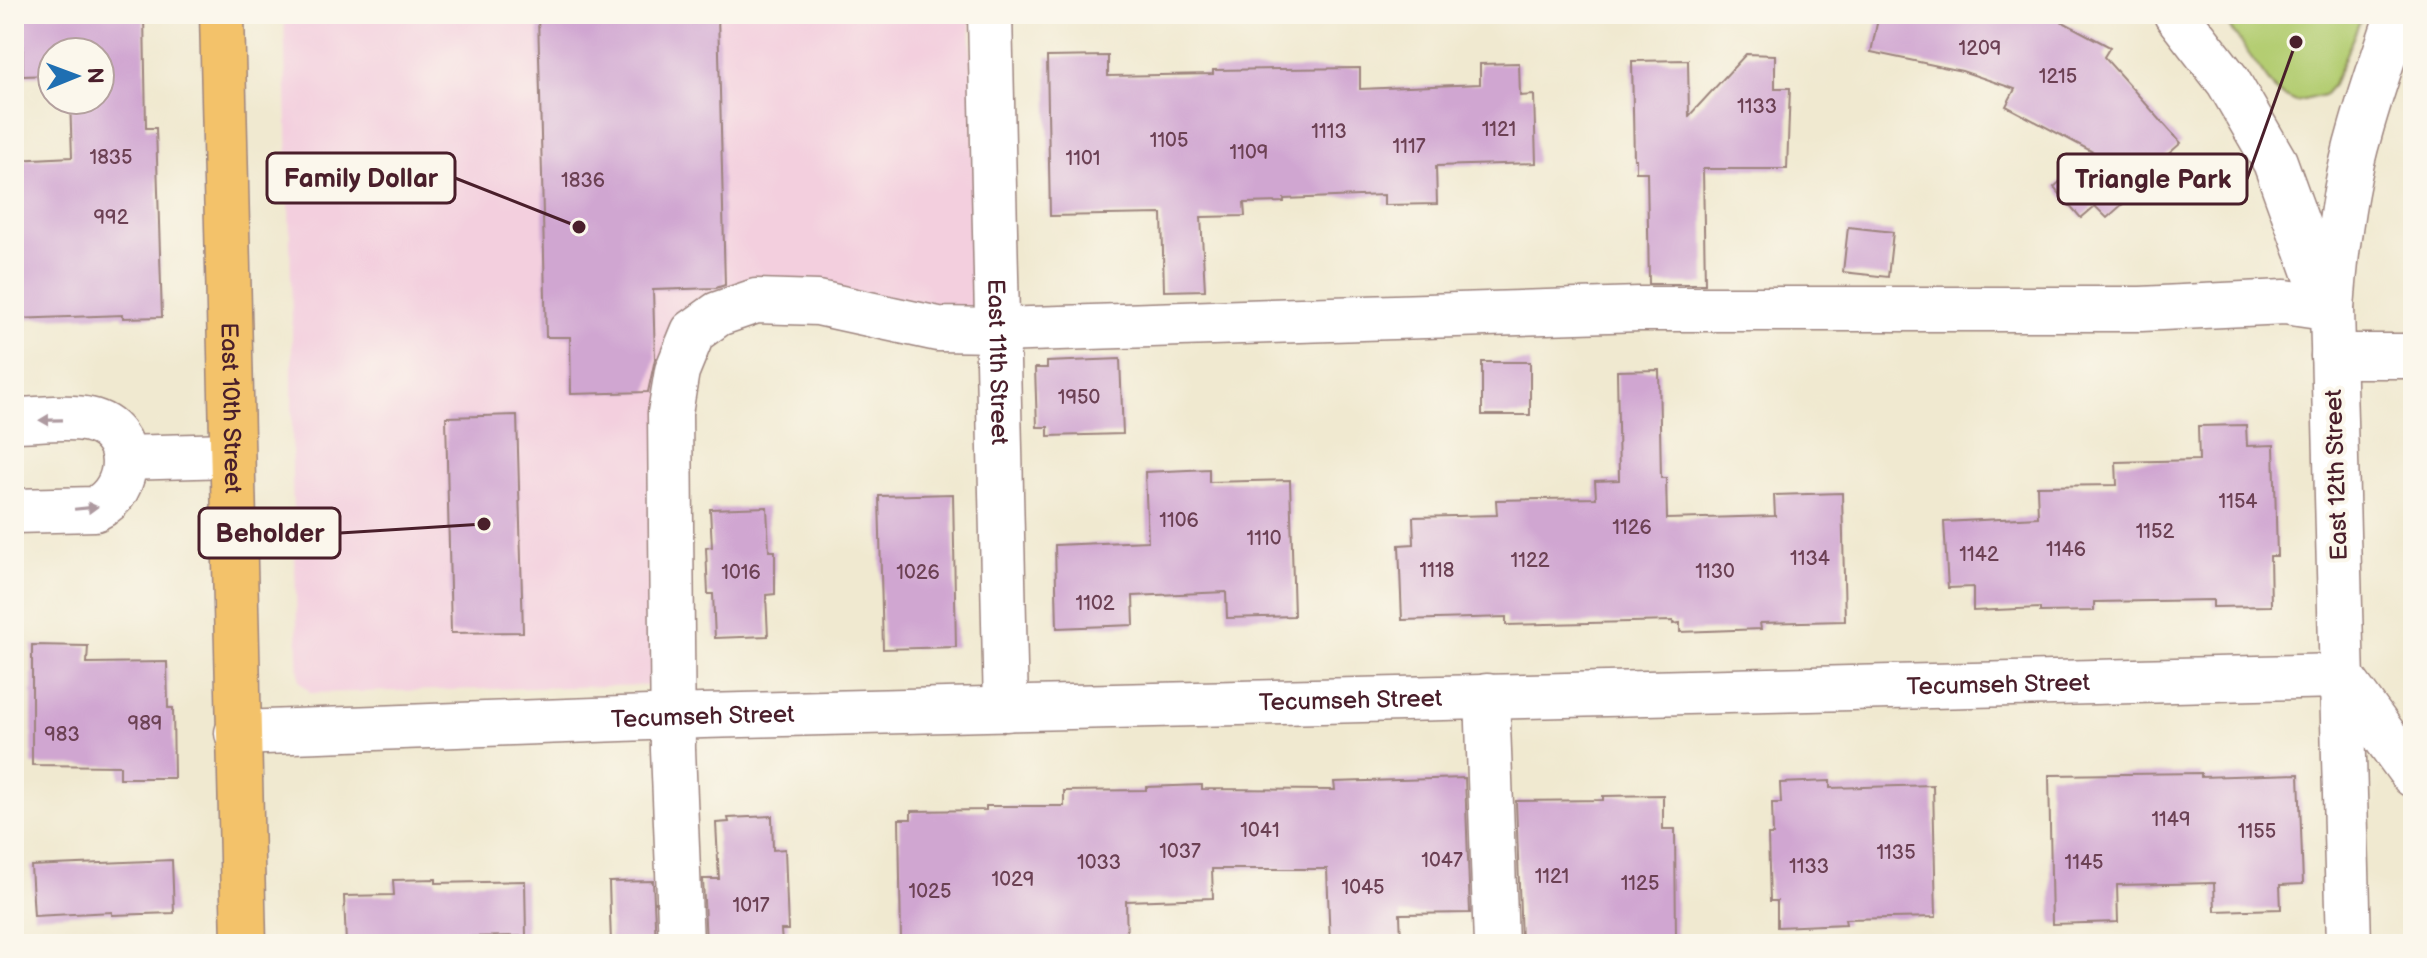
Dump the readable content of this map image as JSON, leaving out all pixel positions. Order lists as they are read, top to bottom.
{
  "streets": {
    "main road": ["East 10th Street"],
    "street": ["East 11th Street", "East 12th Street", "Tecumseh Street"]
  },
  "crossings": [
    ["East 11th Street", "Tecumseh Street"],
    ["East 10th Street", "Tecumseh Street"],
    ["East 12th Street", "Tecumseh Street"]
  ],
  "places": ["Triangle Park", "Family Dollar", "Beholder"],
  "house_numbers": [
    "1209",
    "1215",
    "1133",
    "1121",
    "1113",
    "1105",
    "1117",
    "1109",
    "1835",
    "1101",
    "1836",
    "992",
    "1950",
    "1154",
    "1106",
    "1126",
    "1152",
    "1110",
    "1146",
    "1142",
    "1134",
    "1122",
    "1118",
    "1130",
    "1016",
    "1026",
    "1102",
    "989",
    "983",
    "1149",
    "1041",
    "1155",
    "1037",
    "1135",
    "1047",
    "1033",
    "1145",
    "1133",
    "1121",
    "1029",
    "1125",
    "1045",
    "1025",
    "1017"
  ],
  "north": "right"
}
